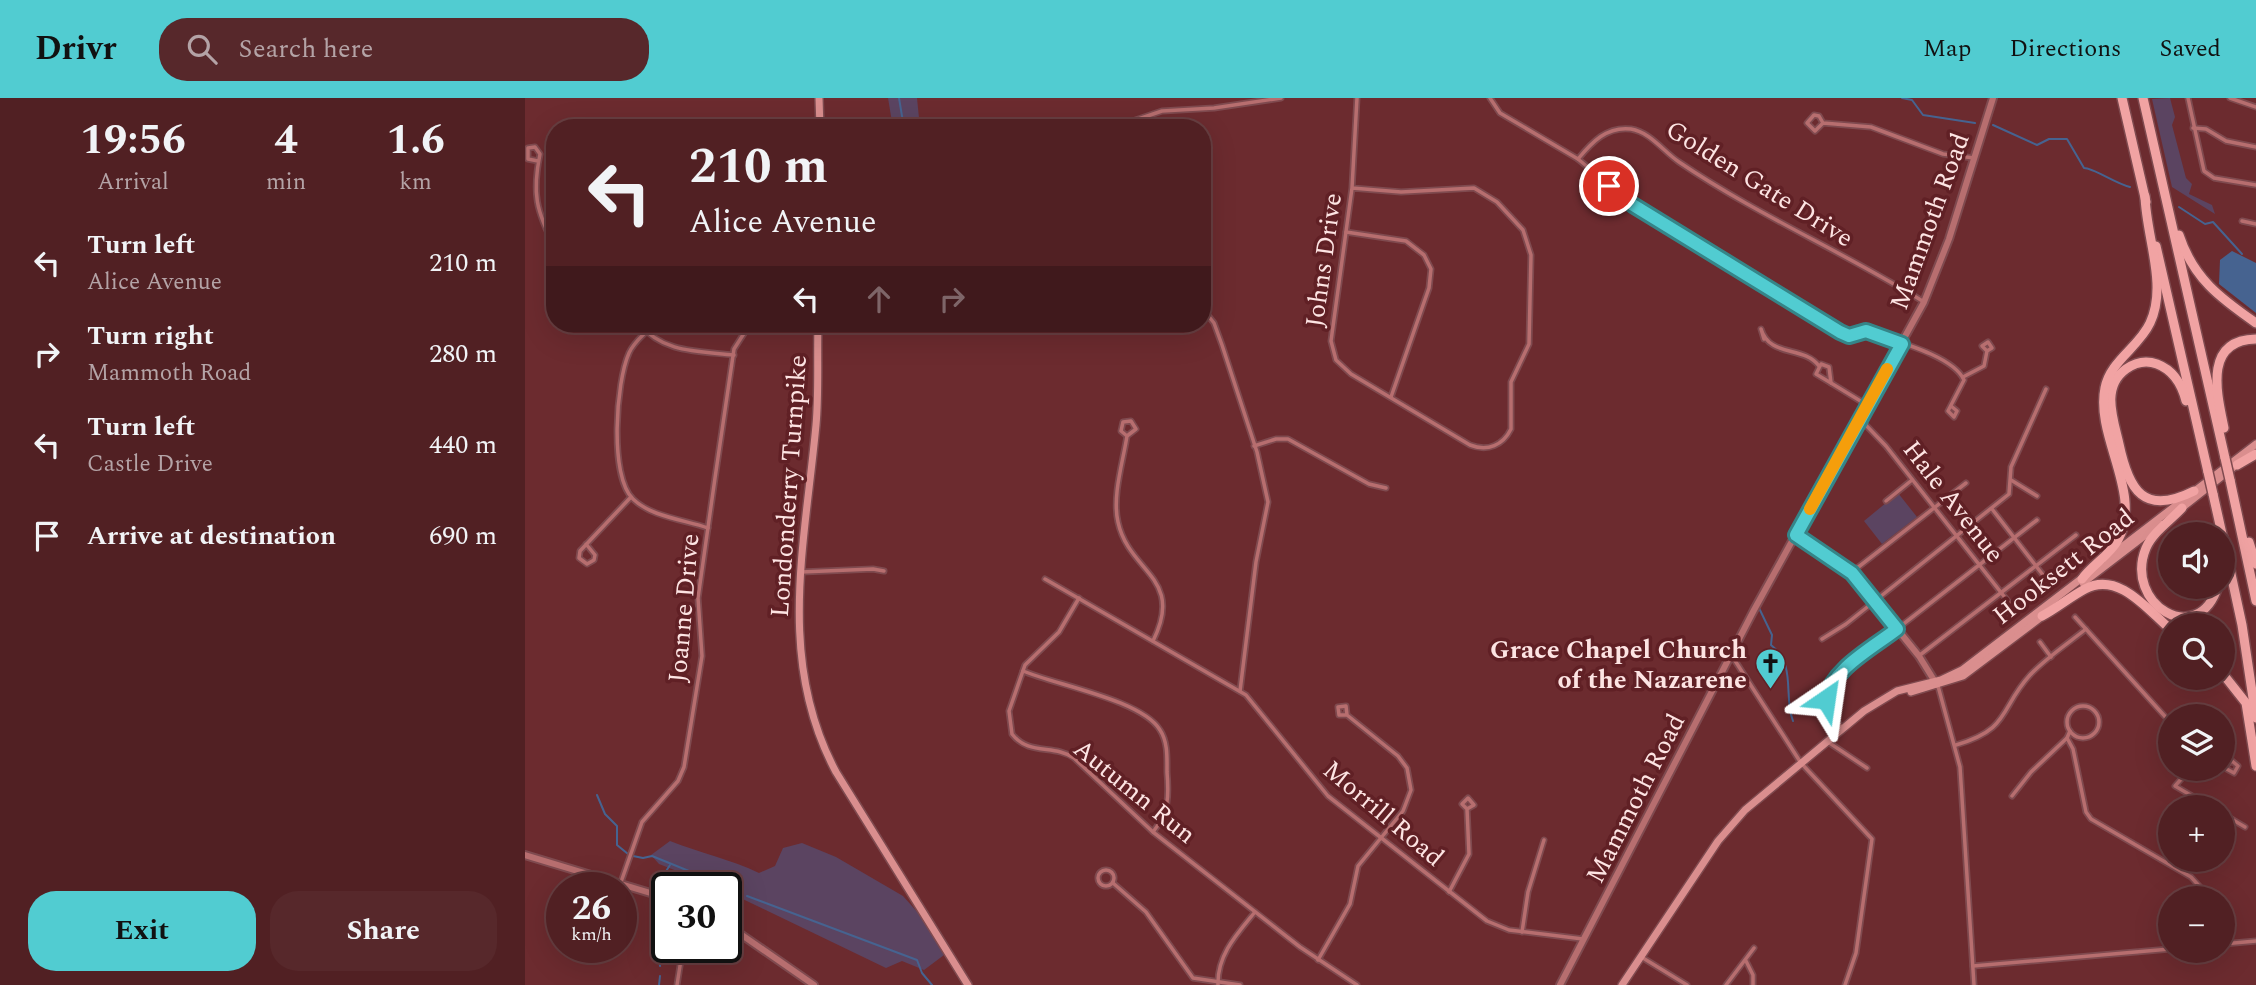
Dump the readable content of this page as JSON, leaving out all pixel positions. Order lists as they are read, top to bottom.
{
  "streets": {
    "main road": ["Mammoth Road", "Londonderry Turnpike", "Hooksett Road"],
    "street": [
      "Golden Gate Drive",
      "Johns Drive",
      "Hale Avenue",
      "Joanne Drive",
      "Autumn Run",
      "Morrill Road"
    ]
  },
  "crossings": [
    ["Golden Gate Drive", "Mammoth Road"],
    ["Mammoth Road", "Hale Avenue"],
    ["Mammoth Road", "Morrill Road"],
    ["Autumn Run", "Morrill Road"]
  ],
  "places": {
    "church": ["Grace Chapel Church of the Nazarene"]
  },
  "page": {
    "header": "Drivr",
    "search": "Search here",
    "nav": ["Map", "Directions", "Saved"],
    "eta": [
      "19:56",
      "Arrival",
      "4",
      "min",
      "1.6",
      "km"
    ],
    "turn": ["210 m", "Alice Avenue"],
    "list": [
      {
        "name": "Turn left",
        "note": "Alice Avenue",
        "value": "210 m"
      },
      {
        "name": "Turn right",
        "note": "Mammoth Road",
        "value": "280 m"
      },
      {
        "name": "Turn left",
        "note": "Castle Drive",
        "value": "440 m"
      },
      {
        "name": "Arrive at destination",
        "value": "690 m"
      }
    ],
    "map_buttons": ["+", "−"],
    "speed": "26 km/h",
    "limit": "30",
    "buttons": ["Exit", "Share"]
  }
}
